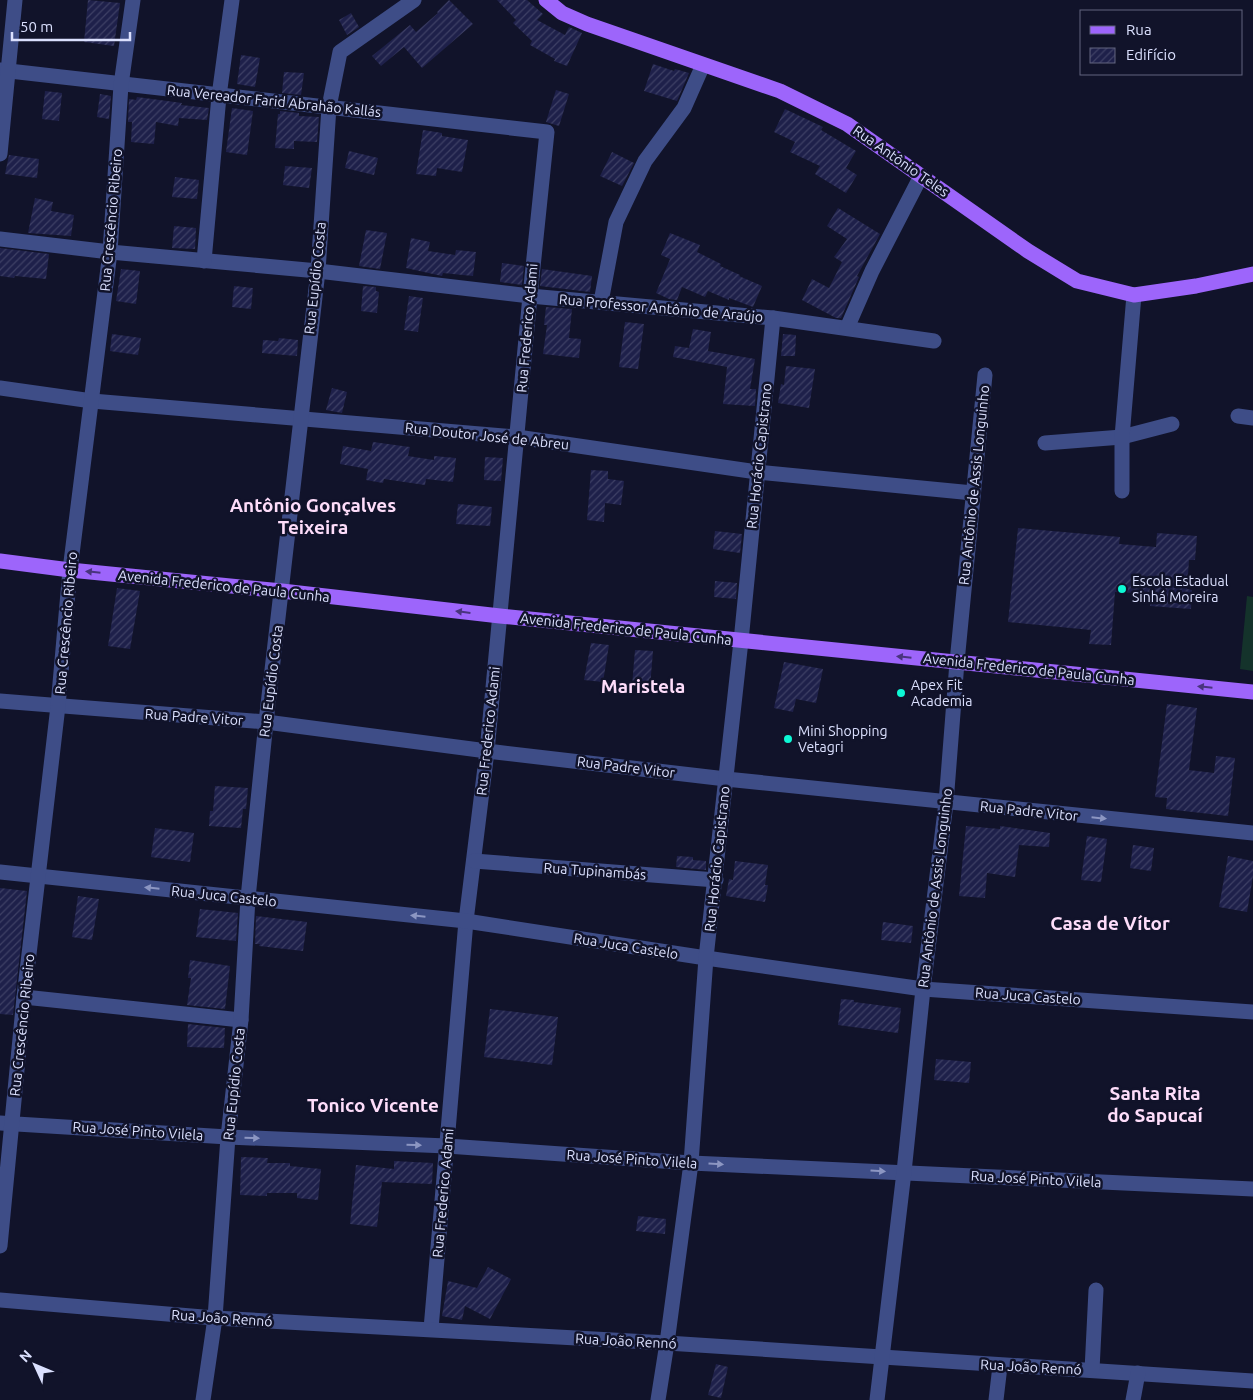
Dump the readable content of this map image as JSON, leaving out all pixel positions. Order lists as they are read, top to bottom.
{
  "streets": {
    "main road": ["Rua Antônio Teles", "Avenida Frederico de Paula Cunha"],
    "street": [
      "Rua Vereador Farid Abrahão Kallás",
      "Rua Crescêncio Ribeiro",
      "Rua Eupídio Costa",
      "Rua Professor Antônio de Araújo",
      "Rua Frederico Adami",
      "Rua Doutor José de Abreu",
      "Rua Horácio Capistrano",
      "Rua Antônio de Assis Longuinho",
      "Rua Padre Vitor",
      "Rua Tupinambás",
      "Rua Juca Castelo",
      "Rua José Pinto Vilela",
      "Rua João Rennó"
    ]
  },
  "crossings": [
    ["Rua Vereador Farid Abrahão Kallás", "Rua Crescêncio Ribeiro"],
    ["Rua Vereador Farid Abrahão Kallás", "Rua Eupídio Costa"],
    ["Rua Vereador Farid Abrahão Kallás", "Rua Frederico Adami"],
    ["Rua Crescêncio Ribeiro", "Rua Professor Antônio de Araújo"],
    ["Rua Crescêncio Ribeiro", "Rua Doutor José de Abreu"],
    ["Rua Crescêncio Ribeiro", "Avenida Frederico de Paula Cunha"],
    ["Rua Crescêncio Ribeiro", "Rua Padre Vitor"],
    ["Rua Crescêncio Ribeiro", "Rua Juca Castelo"],
    ["Rua Crescêncio Ribeiro", "Rua José Pinto Vilela"],
    ["Rua Eupídio Costa", "Rua Professor Antônio de Araújo"],
    ["Rua Eupídio Costa", "Rua Doutor José de Abreu"],
    ["Rua Eupídio Costa", "Avenida Frederico de Paula Cunha"],
    ["Rua Eupídio Costa", "Rua Padre Vitor"],
    ["Rua Eupídio Costa", "Rua Juca Castelo"],
    ["Rua Eupídio Costa", "Rua José Pinto Vilela"],
    ["Rua Eupídio Costa", "Rua João Rennó"],
    ["Rua Professor Antônio de Araújo", "Rua Frederico Adami"],
    ["Rua Professor Antônio de Araújo", "Rua Horácio Capistrano"],
    ["Rua Frederico Adami", "Rua Doutor José de Abreu"],
    ["Rua Frederico Adami", "Avenida Frederico de Paula Cunha"],
    ["Rua Frederico Adami", "Rua Padre Vitor"],
    ["Rua Frederico Adami", "Rua Tupinambás"],
    ["Rua Frederico Adami", "Rua Juca Castelo"],
    ["Rua Frederico Adami", "Rua José Pinto Vilela"],
    ["Rua Frederico Adami", "Rua João Rennó"],
    ["Rua Doutor José de Abreu", "Rua Horácio Capistrano"],
    ["Rua Doutor José de Abreu", "Rua Antônio de Assis Longuinho"],
    ["Rua Horácio Capistrano", "Avenida Frederico de Paula Cunha"],
    ["Rua Horácio Capistrano", "Rua Padre Vitor"],
    ["Rua Horácio Capistrano", "Rua Tupinambás"],
    ["Rua Horácio Capistrano", "Rua Juca Castelo"],
    ["Rua Horácio Capistrano", "Rua José Pinto Vilela"],
    ["Rua Horácio Capistrano", "Rua João Rennó"],
    ["Rua Antônio de Assis Longuinho", "Avenida Frederico de Paula Cunha"],
    ["Rua Antônio de Assis Longuinho", "Rua Padre Vitor"],
    ["Rua Antônio de Assis Longuinho", "Rua Juca Castelo"],
    ["Rua Antônio de Assis Longuinho", "Rua José Pinto Vilela"],
    ["Rua Antônio de Assis Longuinho", "Rua João Rennó"]
  ],
  "one_way": ["Avenida Frederico de Paula Cunha"],
  "districts": [
    "Antônio Gonçalves Teixeira",
    "Maristela",
    "Casa de Vítor",
    "Santa Rita do Sapucaí",
    "Tonico Vicente"
  ],
  "places": ["Escola Estadual Sinhá Moreira", "Apex Fit Academia", "Mini Shopping Vetagri"],
  "legend": ["Rua", "Edifício"],
  "scale_bar": "50 m",
  "north": "top left"
}
